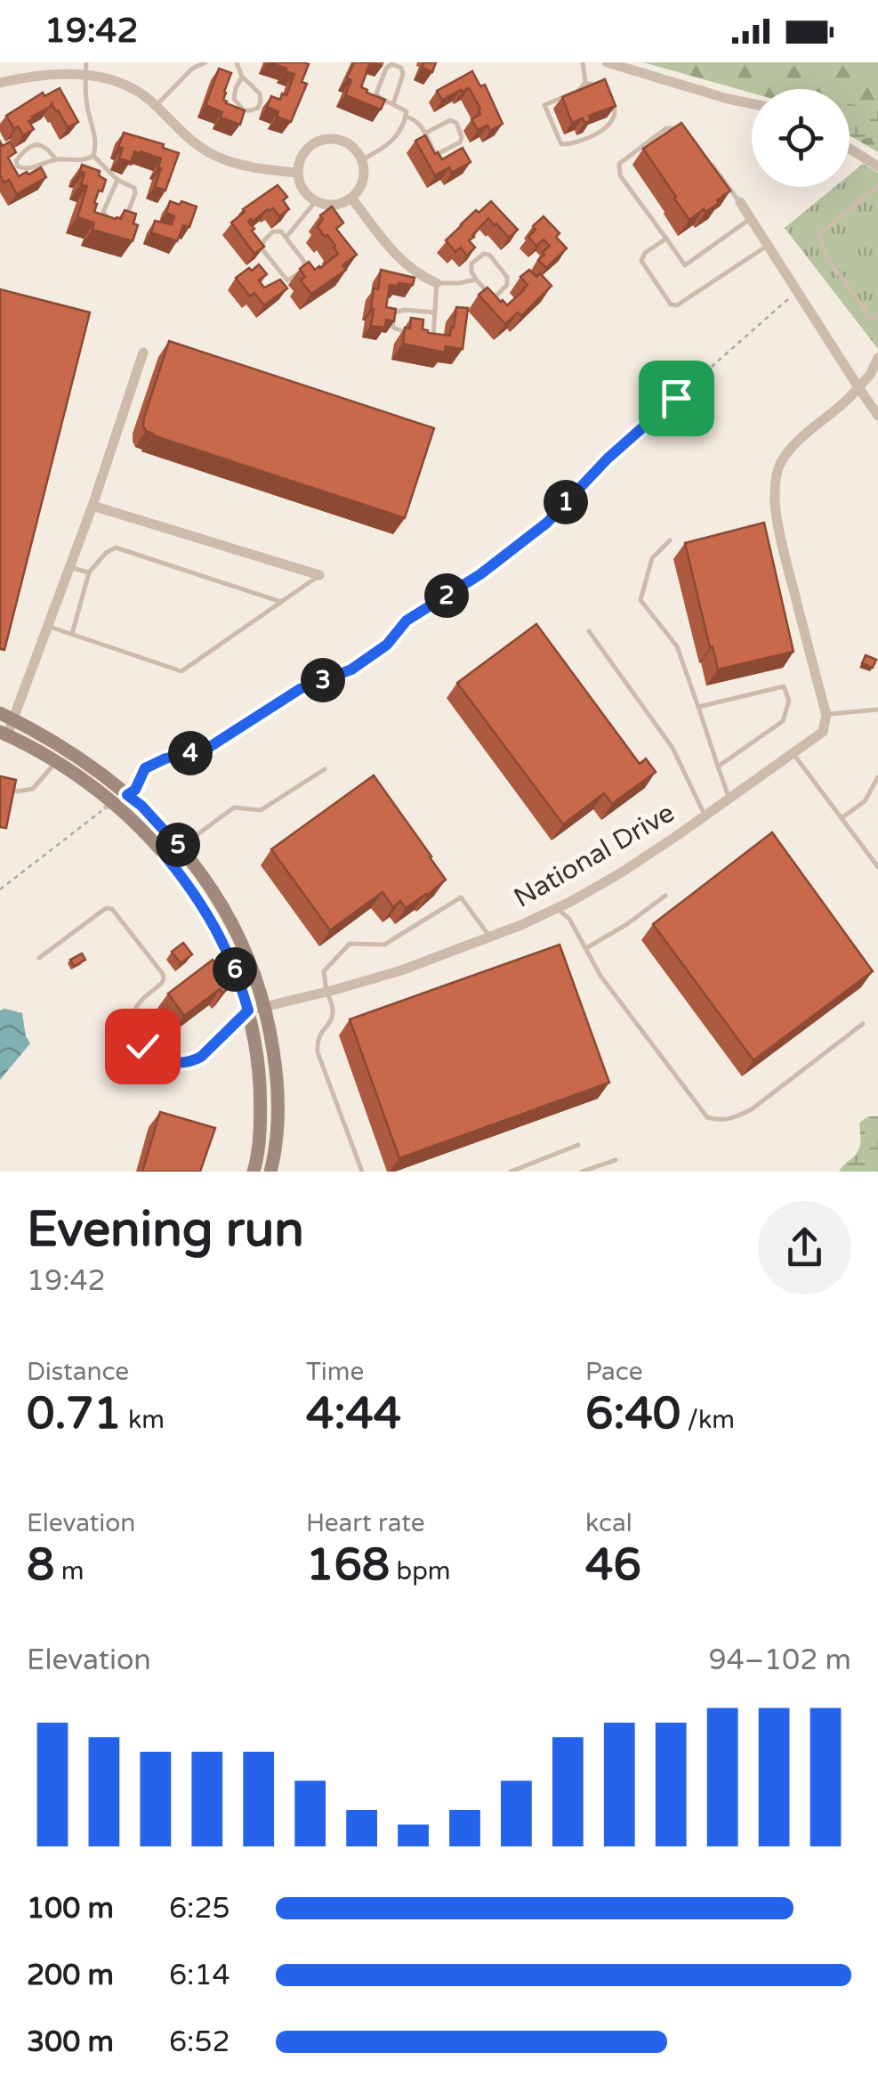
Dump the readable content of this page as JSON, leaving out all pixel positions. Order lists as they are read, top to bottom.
{
  "streets": {
    "street": ["National Drive"]
  },
  "page": {
    "status": "19:42",
    "pins": [
      "1",
      "2",
      "3",
      "4",
      "5",
      "6"
    ],
    "heading": ["Evening run", "19:42"],
    "stats": [
      ["Distance", "0.71 km"],
      ["Time", "4:44"],
      ["Pace", "6:40 /km"],
      ["Elevation", "8 m"],
      ["Heart rate", "168 bpm"],
      ["kcal", "46"]
    ],
    "chart": ["Elevation", "94–102 m"],
    "list": [
      {
        "name": "100 m",
        "note": "6:25"
      },
      {
        "name": "200 m",
        "note": "6:14"
      },
      {
        "name": "300 m",
        "note": "6:52"
      }
    ]
  }
}
